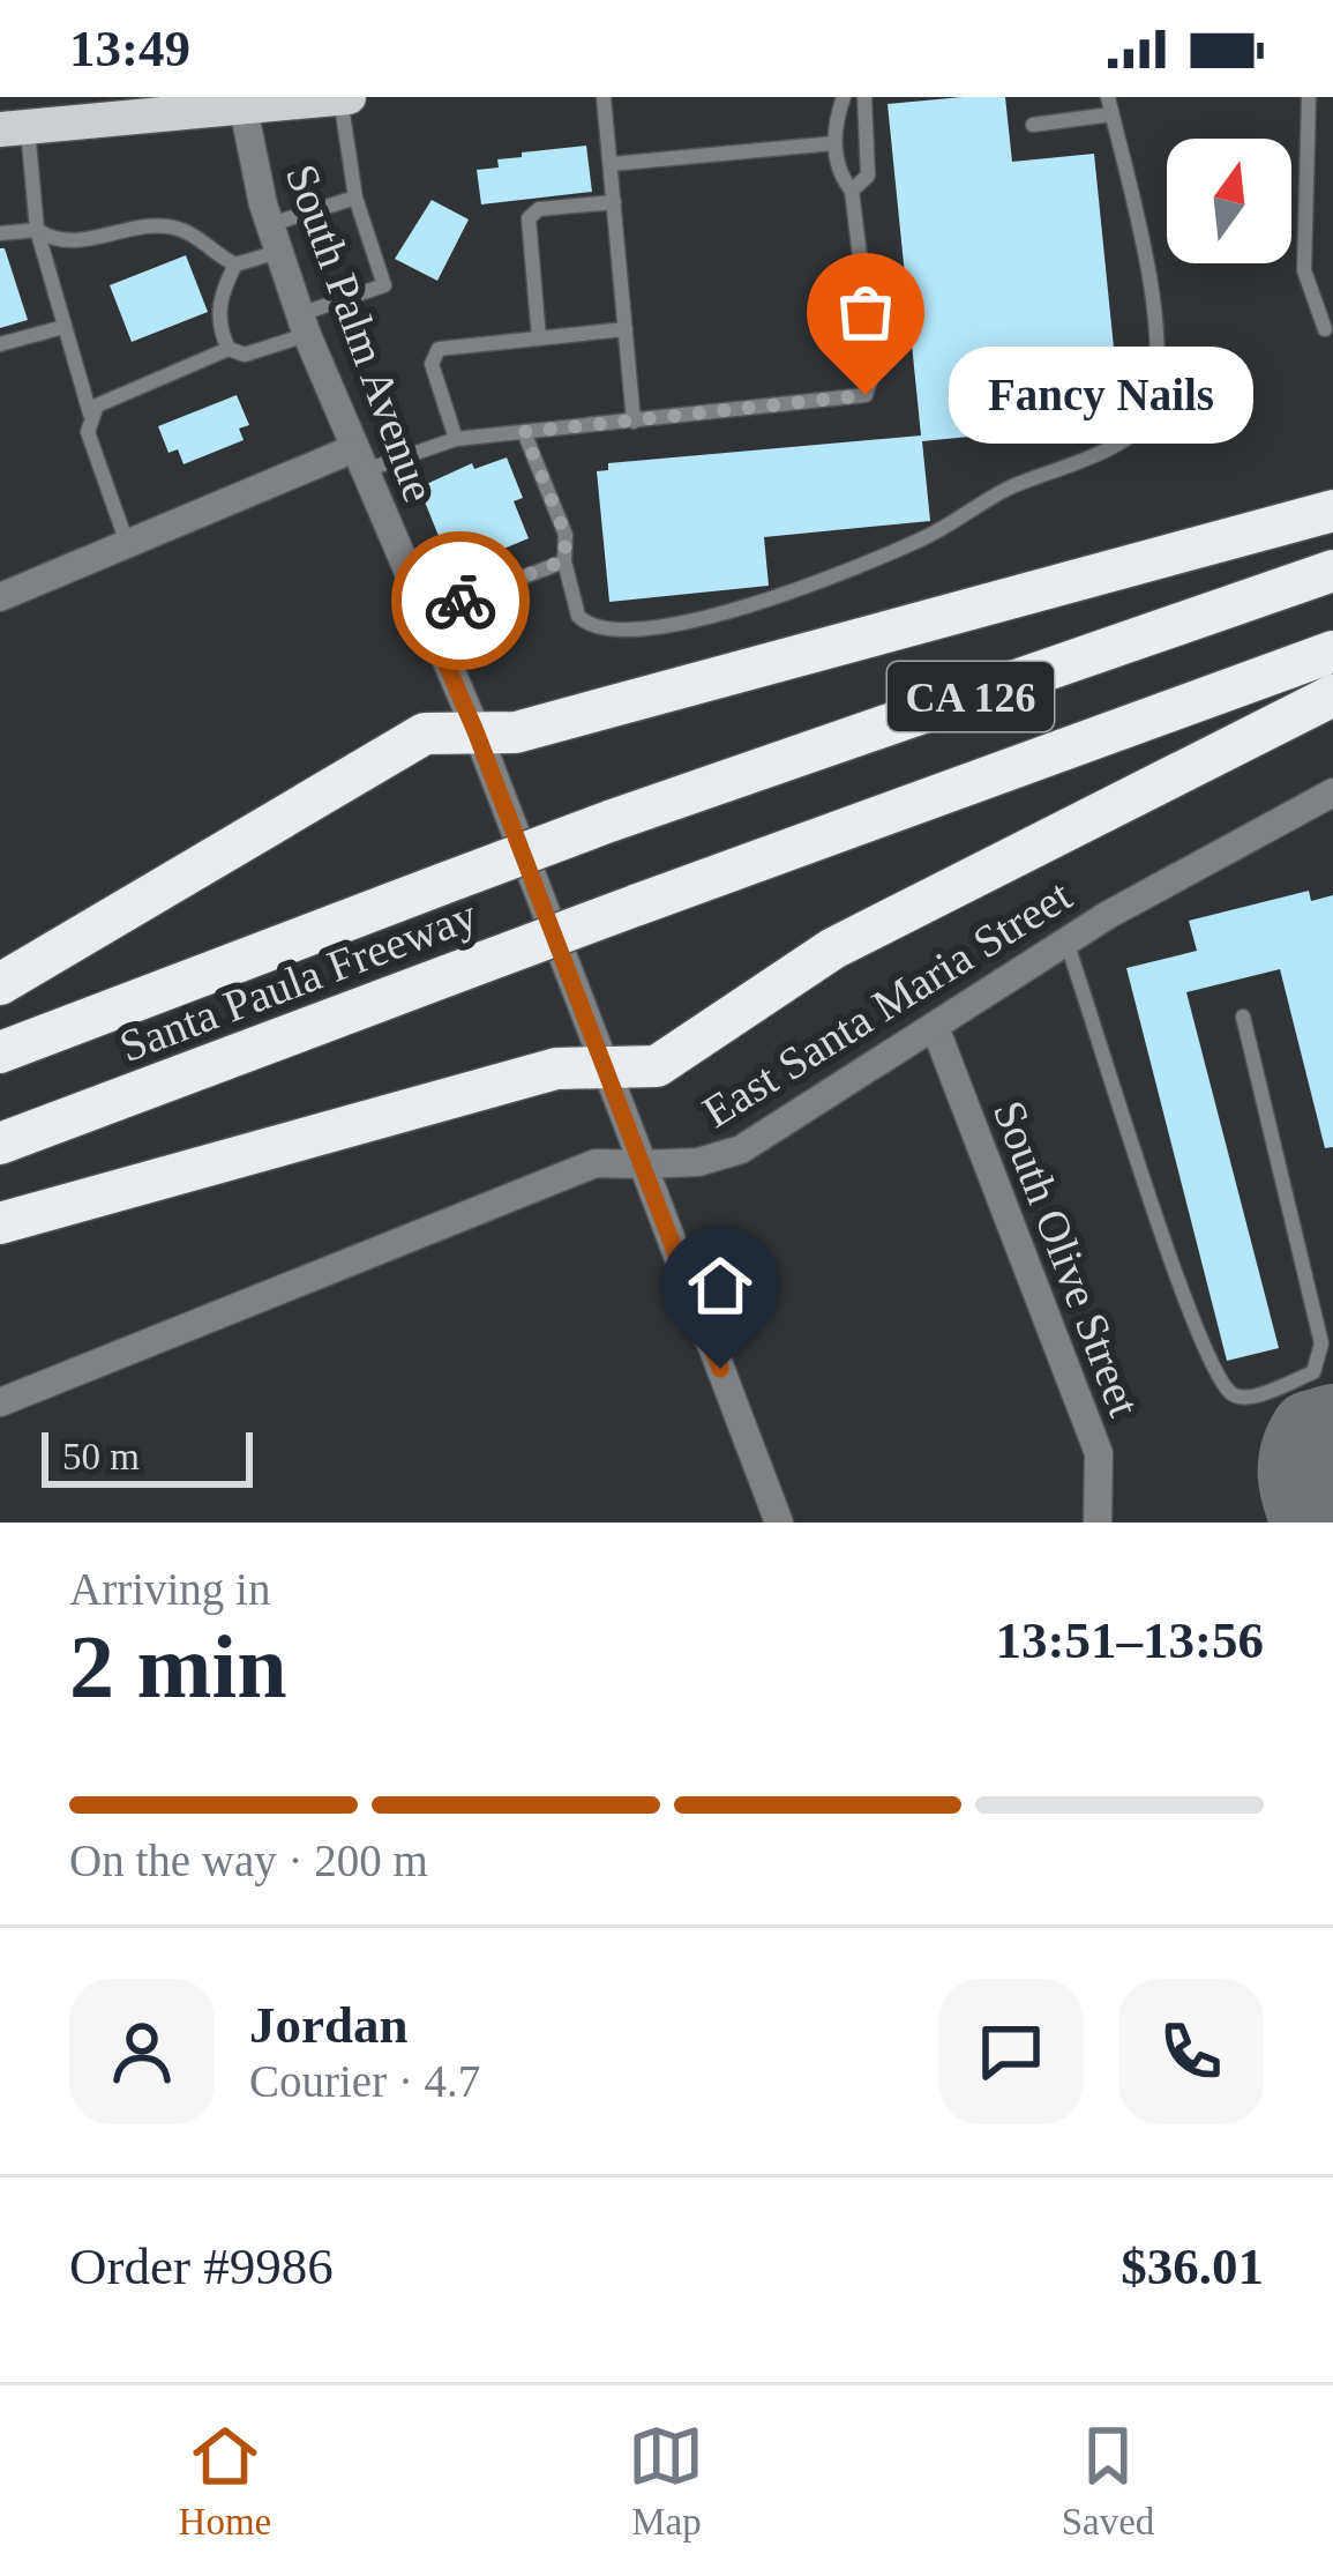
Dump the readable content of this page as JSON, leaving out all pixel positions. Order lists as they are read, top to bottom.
{
  "streets": {
    "highway": ["CA 126", "Santa Paula Freeway"],
    "street": ["South Palm Avenue", "East Santa Maria Street", "South Olive Street"]
  },
  "crossings": [
    ["South Palm Avenue", "East Santa Maria Street"],
    ["East Santa Maria Street", "South Olive Street"]
  ],
  "places": ["Fancy Nails"],
  "scale_bar": "50 m",
  "north": "top",
  "page": {
    "status": "13:49",
    "bubble": "Fancy Nails",
    "scale": "50 m",
    "heading": ["2 min", "Arriving in", "13:51–13:56"],
    "panel": [
      "Jordan",
      "Courier · 4.7",
      "Order #9986",
      "$36.01"
    ],
    "bar": "On the way · 200 m",
    "tabs": ["Home", "Map", "Saved"]
  }
}
